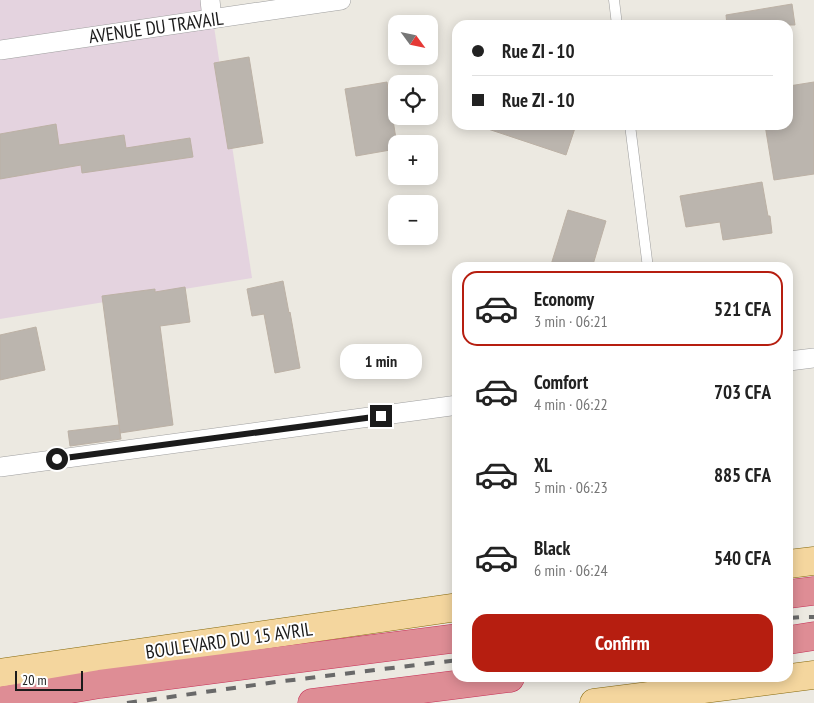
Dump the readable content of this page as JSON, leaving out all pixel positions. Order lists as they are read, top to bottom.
{
  "streets": {
    "highway": ["BOULEVARD DU 15 AVRIL"],
    "street": ["AVENUE DU TRAVAIL"]
  },
  "scale_bar": "20 m",
  "north": "bottom right",
  "page": {
    "map_buttons": ["+", "−"],
    "banner": ["Rue ZI - 10", "Rue ZI - 10"],
    "list": [
      {
        "name": "Economy",
        "note": "3 min · 06:21",
        "value": "521 CFA"
      },
      {
        "name": "Comfort",
        "note": "4 min · 06:22",
        "value": "703 CFA"
      },
      {
        "name": "XL",
        "note": "5 min · 06:23",
        "value": "885 CFA"
      },
      {
        "name": "Black",
        "note": "6 min · 06:24",
        "value": "540 CFA"
      }
    ],
    "bubble": "1 min",
    "buttons": "Confirm",
    "scale": "20 m"
  }
}
